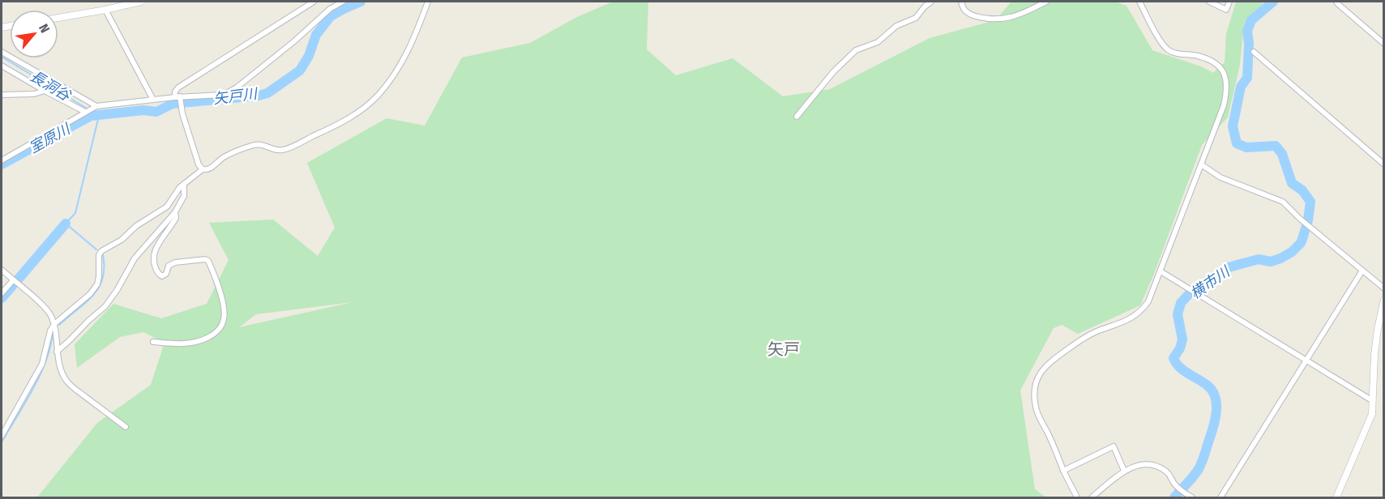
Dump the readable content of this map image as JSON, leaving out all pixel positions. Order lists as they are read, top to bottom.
{
  "districts": ["矢戸"],
  "water": [
    "長洞谷",
    "矢戸川",
    "室原川",
    "横市川"
  ],
  "north": "top right"
}
